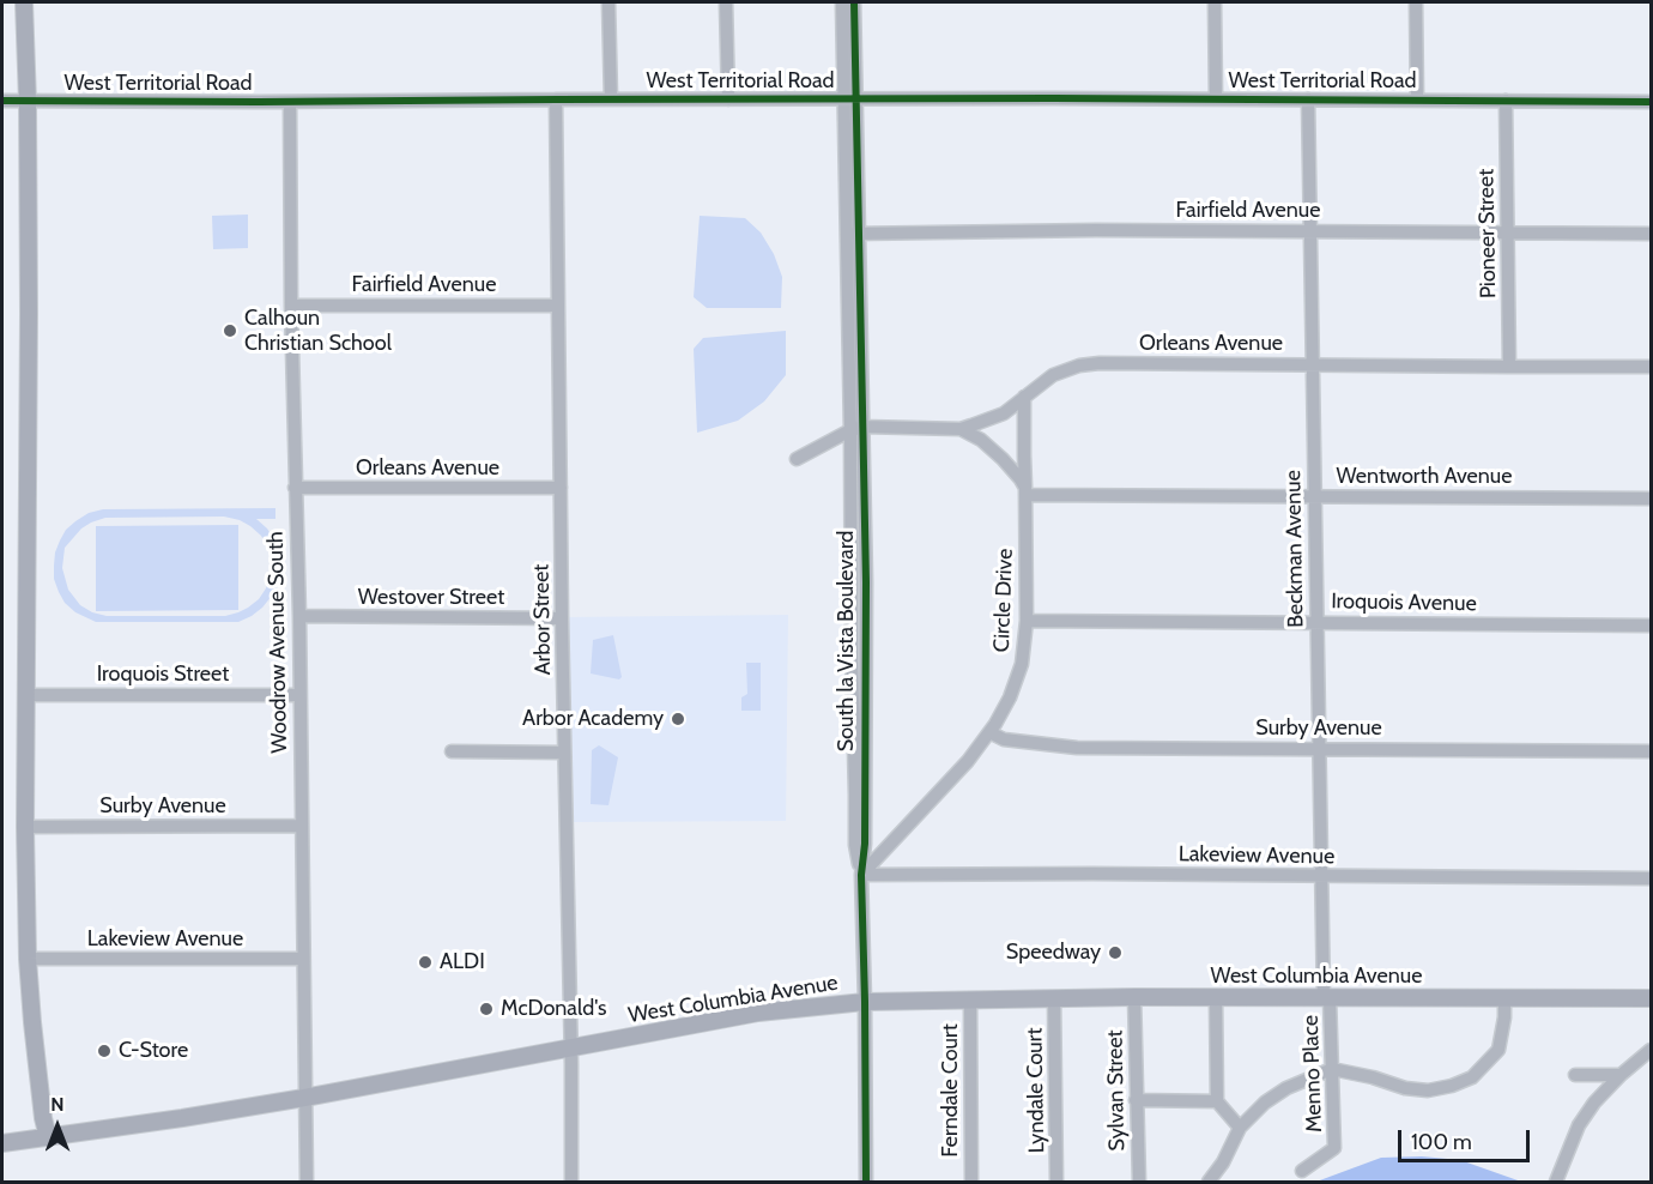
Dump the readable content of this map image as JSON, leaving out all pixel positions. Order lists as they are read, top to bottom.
{
  "streets": {
    "main road": ["West Columbia Avenue"],
    "street": [
      "West Territorial Road",
      "Fairfield Avenue",
      "Pioneer Street",
      "Orleans Avenue",
      "Wentworth Avenue",
      "Beckman Avenue",
      "Westover Street",
      "Circle Drive",
      "Iroquois Avenue",
      "Arbor Street",
      "South la Vista Boulevard",
      "Woodrow Avenue South",
      "Iroquois Street",
      "Surby Avenue",
      "Lakeview Avenue",
      "Menno Place",
      "Ferndale Court",
      "Lyndale Court",
      "Sylvan Street"
    ]
  },
  "crossings": [
    ["West Territorial Road", "Pioneer Street"],
    ["West Territorial Road", "Beckman Avenue"],
    ["West Territorial Road", "Arbor Street"],
    ["West Territorial Road", "South la Vista Boulevard"],
    ["West Territorial Road", "Woodrow Avenue South"],
    ["Fairfield Avenue", "Pioneer Street"],
    ["Fairfield Avenue", "Beckman Avenue"],
    ["Fairfield Avenue", "Arbor Street"],
    ["Fairfield Avenue", "South la Vista Boulevard"],
    ["Fairfield Avenue", "Woodrow Avenue South"],
    ["Pioneer Street", "Orleans Avenue"],
    ["Orleans Avenue", "Beckman Avenue"],
    ["Orleans Avenue", "Circle Drive"],
    ["Orleans Avenue", "Arbor Street"],
    ["Orleans Avenue", "South la Vista Boulevard"],
    ["Orleans Avenue", "Woodrow Avenue South"],
    ["Wentworth Avenue", "Beckman Avenue"],
    ["Wentworth Avenue", "Circle Drive"],
    ["Beckman Avenue", "Iroquois Avenue"],
    ["Beckman Avenue", "Surby Avenue"],
    ["Beckman Avenue", "Lakeview Avenue"],
    ["Beckman Avenue", "West Columbia Avenue"],
    ["Beckman Avenue", "Menno Place"],
    ["Westover Street", "Arbor Street"],
    ["Westover Street", "Woodrow Avenue South"],
    ["Circle Drive", "Iroquois Avenue"],
    ["Circle Drive", "South la Vista Boulevard"],
    ["Circle Drive", "Surby Avenue"],
    ["Circle Drive", "Lakeview Avenue"],
    ["Arbor Street", "West Columbia Avenue"],
    ["South la Vista Boulevard", "Lakeview Avenue"],
    ["South la Vista Boulevard", "West Columbia Avenue"],
    ["Woodrow Avenue South", "Iroquois Street"],
    ["Woodrow Avenue South", "Surby Avenue"],
    ["Woodrow Avenue South", "Lakeview Avenue"],
    ["Woodrow Avenue South", "West Columbia Avenue"],
    ["West Columbia Avenue", "Menno Place"],
    ["West Columbia Avenue", "Ferndale Court"],
    ["West Columbia Avenue", "Lyndale Court"],
    ["West Columbia Avenue", "Sylvan Street"]
  ],
  "places": [
    "Calhoun Christian School",
    "Arbor Academy",
    "Speedway",
    "ALDI",
    "McDonald's",
    "C-Store"
  ],
  "scale_bar": "100 m",
  "north": "top"
}
